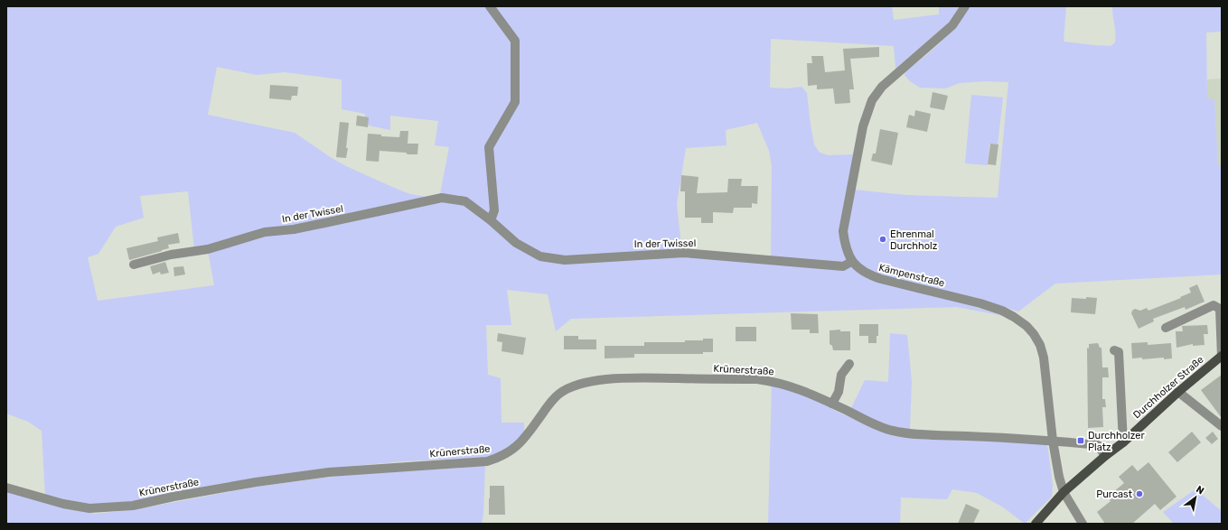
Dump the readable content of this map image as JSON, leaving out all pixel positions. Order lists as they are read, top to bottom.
{
  "streets": {
    "main road": ["Durchholzer Straße"],
    "street": ["In der Twissel", "Kämpenstraße", "Krünerstraße"]
  },
  "crossings": [
    ["In der Twissel", "Kämpenstraße"],
    ["Kämpenstraße", "Krünerstraße"],
    ["Kämpenstraße", "Durchholzer Straße"],
    ["Krünerstraße", "Durchholzer Straße"]
  ],
  "places": {
    "other": ["Ehrenmal Durchholz", "Purcast"],
    "transit": ["Durchholzer Platz"]
  },
  "north": "top right"
}
